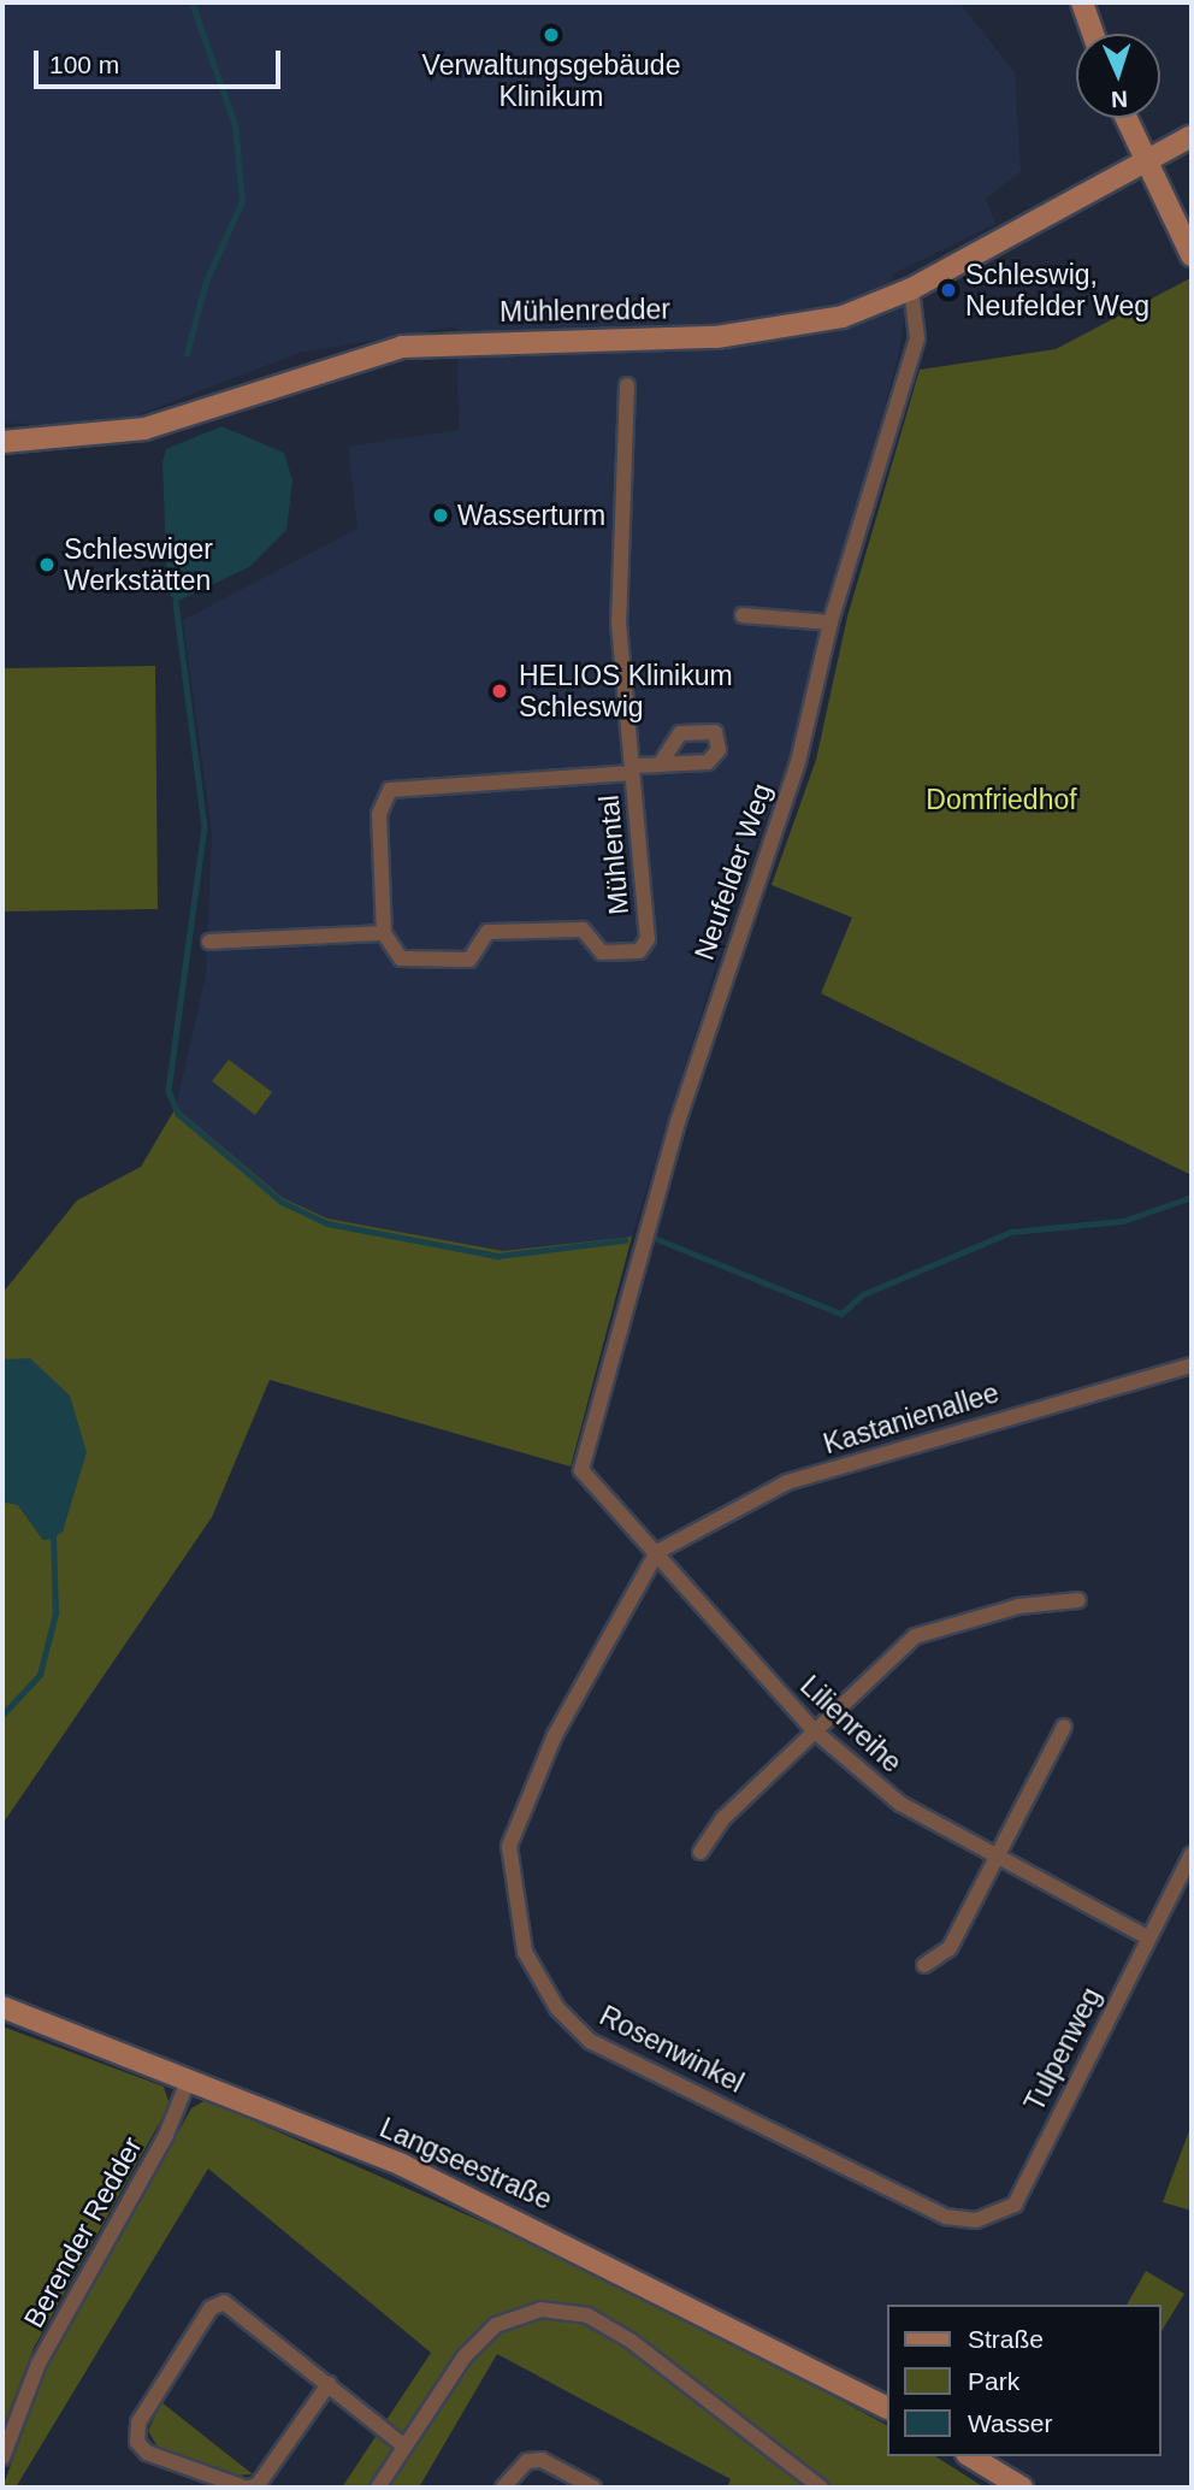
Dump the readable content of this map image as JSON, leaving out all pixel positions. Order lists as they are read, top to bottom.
{
  "streets": {
    "street": [
      "Mühlenredder",
      "Mühlental",
      "Neufelder Weg",
      "Kastanienallee",
      "Lilienreihe",
      "Rosenwinkel",
      "Tulpenweg",
      "Langseestraße",
      "Berender Redder"
    ]
  },
  "crossings": [
    ["Mühlenredder", "Neufelder Weg"],
    ["Neufelder Weg", "Lilienreihe"],
    ["Kastanienallee", "Lilienreihe"],
    ["Kastanienallee", "Rosenwinkel"],
    ["Lilienreihe", "Rosenwinkel"],
    ["Lilienreihe", "Tulpenweg"],
    ["Rosenwinkel", "Tulpenweg"],
    ["Langseestraße", "Berender Redder"]
  ],
  "parks": ["Domfriedhof"],
  "places": [
    "Verwaltungsgebäude Klinikum",
    "Schleswig, Neufelder Weg",
    "Wasserturm",
    "Schleswiger Werkstätten",
    "HELIOS Klinikum Schleswig"
  ],
  "legend": ["Straße", "Park", "Wasser"],
  "scale_bar": "100 m",
  "north": "bottom"
}
